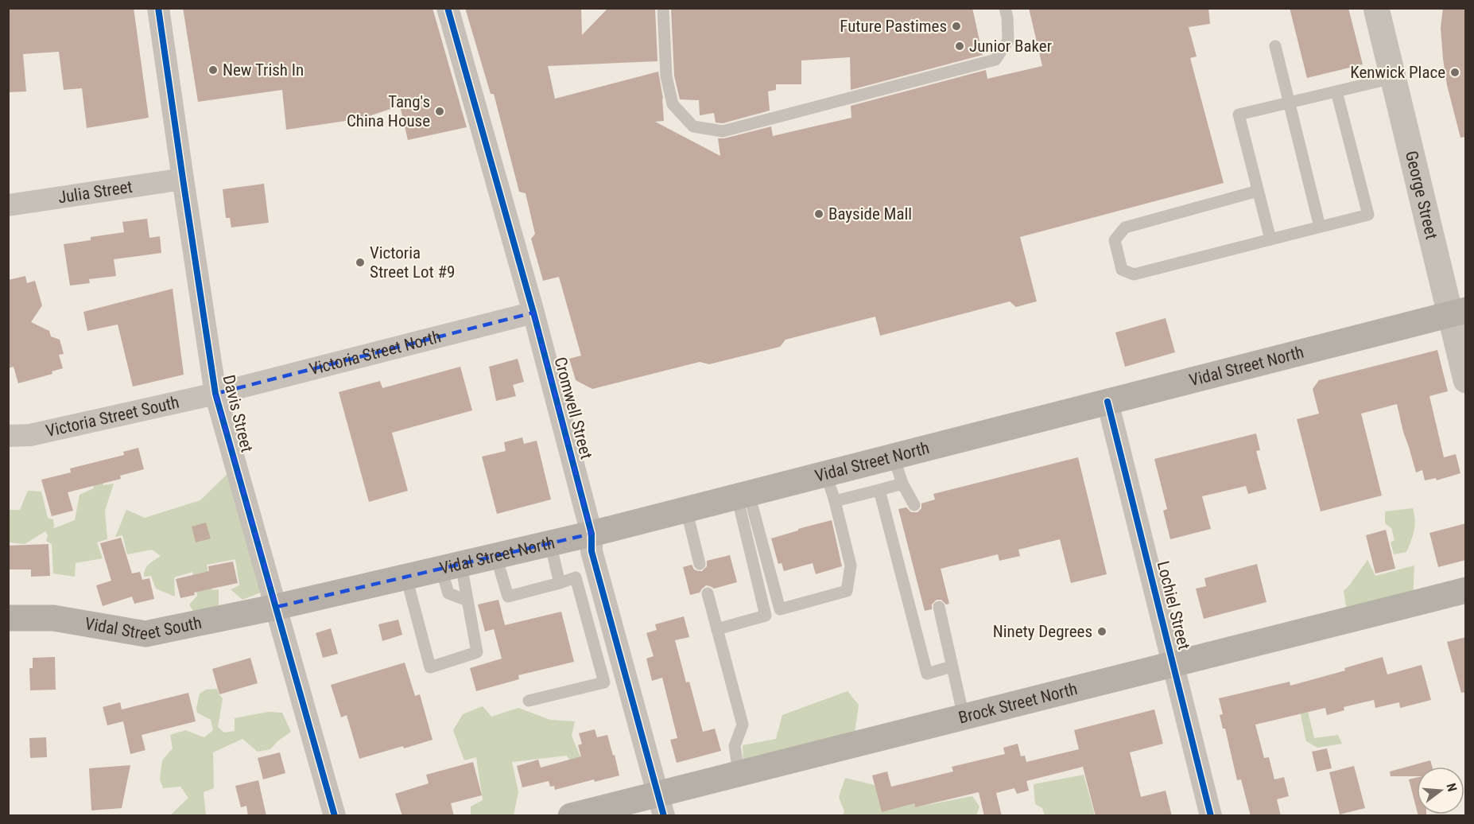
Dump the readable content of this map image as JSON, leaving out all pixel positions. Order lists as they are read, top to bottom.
{
  "streets": {
    "main road": ["Vidal Street North", "Vidal Street South", "Brock Street North"],
    "street": [
      "Julia Street",
      "George Street",
      "Victoria Street North",
      "Cromwell Street",
      "Davis Street",
      "Victoria Street South",
      "Lochiel Street"
    ]
  },
  "crossings": [
    ["Julia Street", "Davis Street"],
    ["George Street", "Vidal Street North"],
    ["Victoria Street North", "Cromwell Street"],
    ["Victoria Street North", "Davis Street"],
    ["Victoria Street North", "Victoria Street South"],
    ["Vidal Street North", "Cromwell Street"],
    ["Vidal Street North", "Davis Street"],
    ["Vidal Street North", "Lochiel Street"],
    ["Vidal Street North", "Vidal Street South"],
    ["Cromwell Street", "Brock Street North"],
    ["Davis Street", "Victoria Street South"],
    ["Davis Street", "Vidal Street South"],
    ["Lochiel Street", "Brock Street North"]
  ],
  "places": [
    "Future Pastimes",
    "Junior Baker",
    "New Trish In",
    "Kenwick Place",
    "Tang's China House",
    "Bayside Mall",
    "Victoria Street Lot #9",
    "Ninety Degrees"
  ],
  "north": "right"
}
